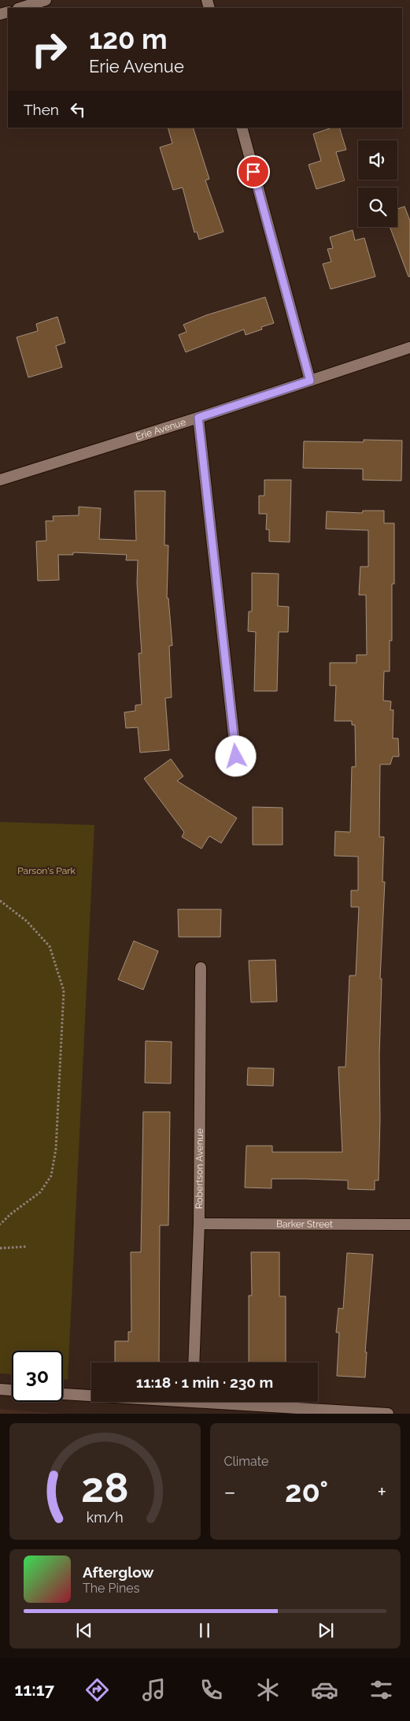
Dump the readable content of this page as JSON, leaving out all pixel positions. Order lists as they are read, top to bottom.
{
  "streets": {
    "street": ["Erie Avenue", "Robertson Avenue", "Barker Street"]
  },
  "crossings": [
    ["Robertson Avenue", "Barker Street"]
  ],
  "parks": ["Parson's Park"],
  "page": {
    "turn": ["120 m", "Erie Avenue"],
    "then": "Then",
    "limit": "30",
    "trip": "11:18 · 1 min · 230 m",
    "tile": "Climate",
    "heat": ["−", "20°", "+"],
    "song": ["Afterglow", "The Pines"],
    "tabs": "11:17",
    "gauge": ["28", "km/h"]
  }
}
